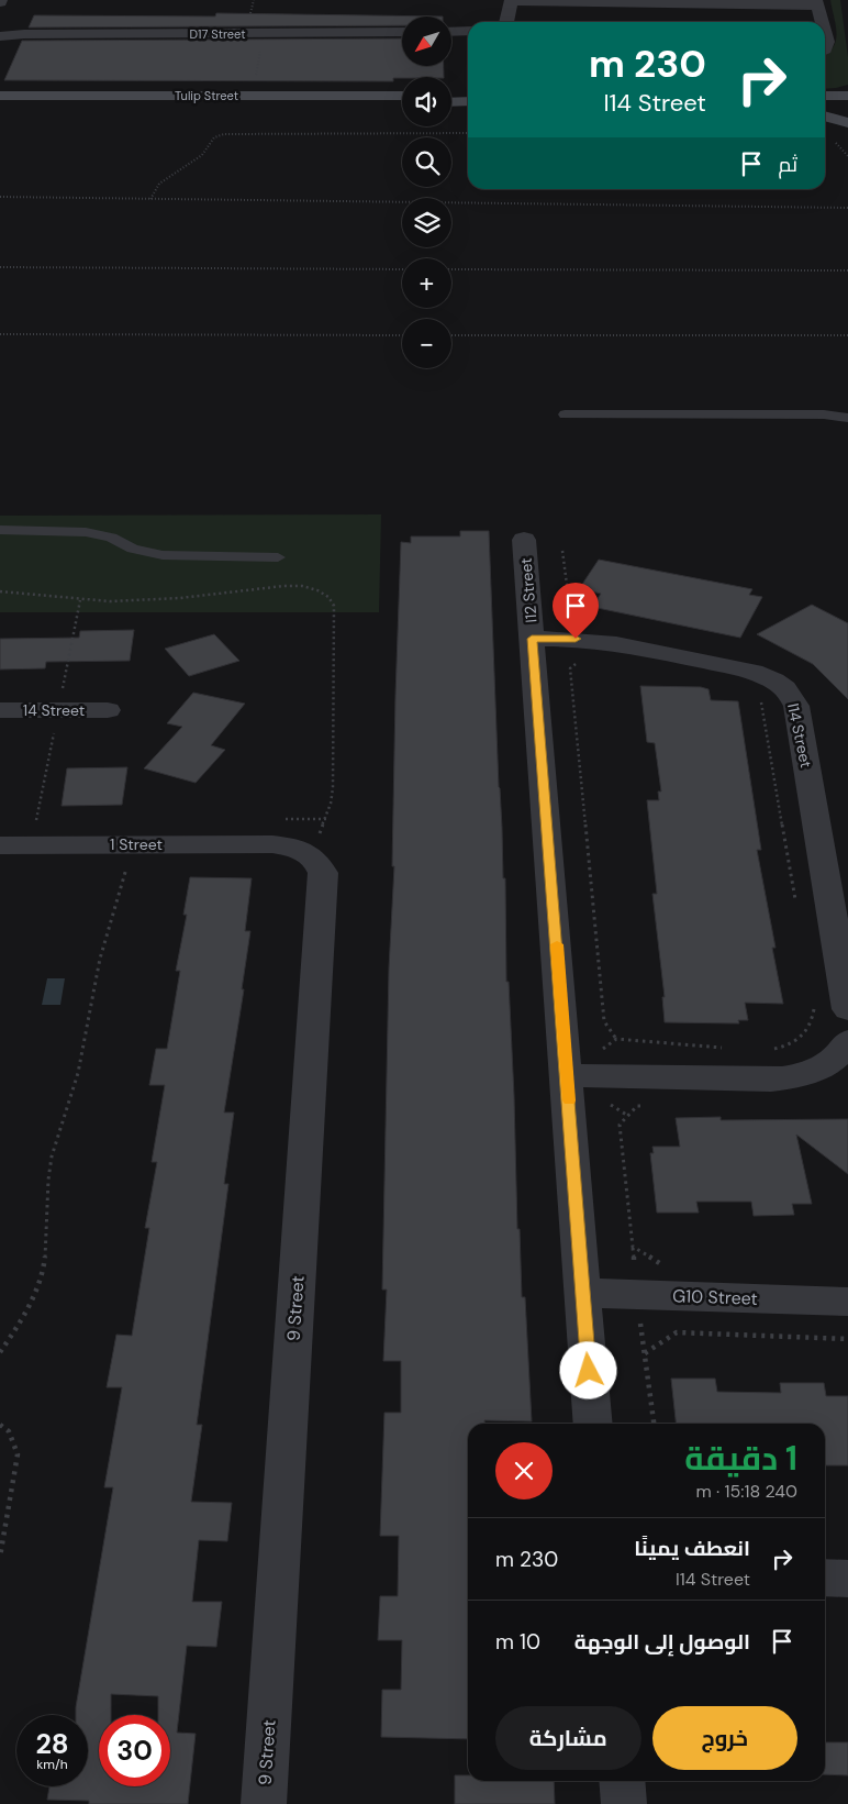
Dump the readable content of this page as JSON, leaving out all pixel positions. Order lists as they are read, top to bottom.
{
  "streets": {
    "street": [
      "D17 Street",
      "Tulip Street",
      "I12 Street",
      "14 Street",
      "I14 Street",
      "1 Street",
      "G10 Street",
      "9 Street"
    ]
  },
  "crossings": [
    ["I12 Street", "I14 Street"],
    ["I12 Street", "G10 Street"],
    ["1 Street", "9 Street"]
  ],
  "north": "bottom left",
  "page": {
    "map_buttons": ["+", "−"],
    "turn": ["230 m", "I14 Street"],
    "then": "ثم",
    "heading": ["1 دقيقة", "240 m · 15:18"],
    "list": [
      {
        "name": "انعطف يمينًا",
        "note": "I14 Street",
        "value": "230 m"
      },
      {
        "name": "الوصول إلى الوجهة",
        "value": "10 m"
      }
    ],
    "buttons": ["خروج", "مشاركة"],
    "speed": "28 km/h",
    "limit": "30"
  }
}
